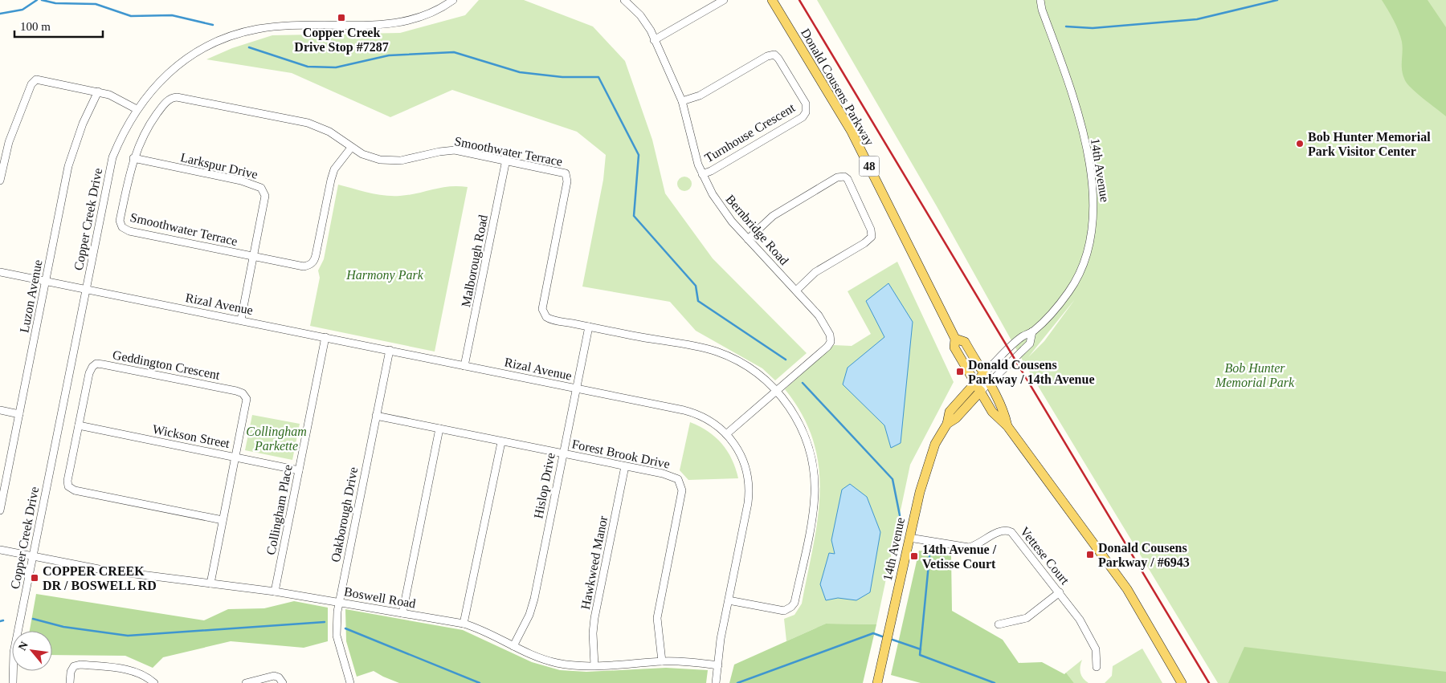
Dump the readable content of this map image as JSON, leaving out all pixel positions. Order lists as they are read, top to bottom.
{
  "streets": {
    "main road": ["Donald Cousens Parkway", "48", "14th Avenue"],
    "street": [
      "Turnhouse Crescent",
      "Smoothwater Terrace",
      "Larkspur Drive",
      "Copper Creek Drive",
      "Bernbridge Road",
      "Malborough Road",
      "Luzon Avenue",
      "Rizal Avenue",
      "Geddington Crescent",
      "Wickson Street",
      "Forest Brook Drive",
      "Hislop Drive",
      "Collingham Place",
      "Oakborough Drive",
      "Vettese Court",
      "Hawkweed Manor",
      "Boswell Road"
    ]
  },
  "crossings": [
    ["Donald Cousens Parkway", "14th Avenue"],
    ["Turnhouse Crescent", "Bernbridge Road"],
    ["Smoothwater Terrace", "Larkspur Drive"],
    ["Smoothwater Terrace", "Bernbridge Road"],
    ["Smoothwater Terrace", "Malborough Road"],
    ["Smoothwater Terrace", "Rizal Avenue"],
    ["Smoothwater Terrace", "Hislop Drive"],
    ["Larkspur Drive", "Rizal Avenue"],
    ["14th Avenue", "Vettese Court"],
    ["Copper Creek Drive", "Rizal Avenue"],
    ["Copper Creek Drive", "Boswell Road"],
    ["Bernbridge Road", "Rizal Avenue"],
    ["Malborough Road", "Rizal Avenue"],
    ["Luzon Avenue", "Rizal Avenue"],
    ["Rizal Avenue", "Hislop Drive"],
    ["Rizal Avenue", "Collingham Place"],
    ["Rizal Avenue", "Oakborough Drive"],
    ["Rizal Avenue", "Boswell Road"],
    ["Geddington Crescent", "Wickson Street"],
    ["Geddington Crescent", "Boswell Road"],
    ["Wickson Street", "Collingham Place"],
    ["Forest Brook Drive", "Hislop Drive"],
    ["Forest Brook Drive", "Oakborough Drive"],
    ["Forest Brook Drive", "Hawkweed Manor"],
    ["Forest Brook Drive", "Boswell Road"],
    ["Hislop Drive", "Boswell Road"],
    ["Collingham Place", "Boswell Road"],
    ["Oakborough Drive", "Boswell Road"],
    ["Hawkweed Manor", "Boswell Road"]
  ],
  "parks": ["Harmony Park", "Bob Hunter Memorial Park", "Collingham Parkette"],
  "places": {
    "transit": [
      "Copper Creek Drive Stop #7287",
      "Donald Cousens Parkway / 14th Avenue",
      "Donald Cousens Parkway / #6943",
      "14th Avenue / Vetisse Court",
      "COPPER CREEK DR / BOSWELL RD"
    ],
    "other": ["Bob Hunter Memorial Park Visitor Center"]
  },
  "scale_bar": "100 m",
  "north": "top left"
}
